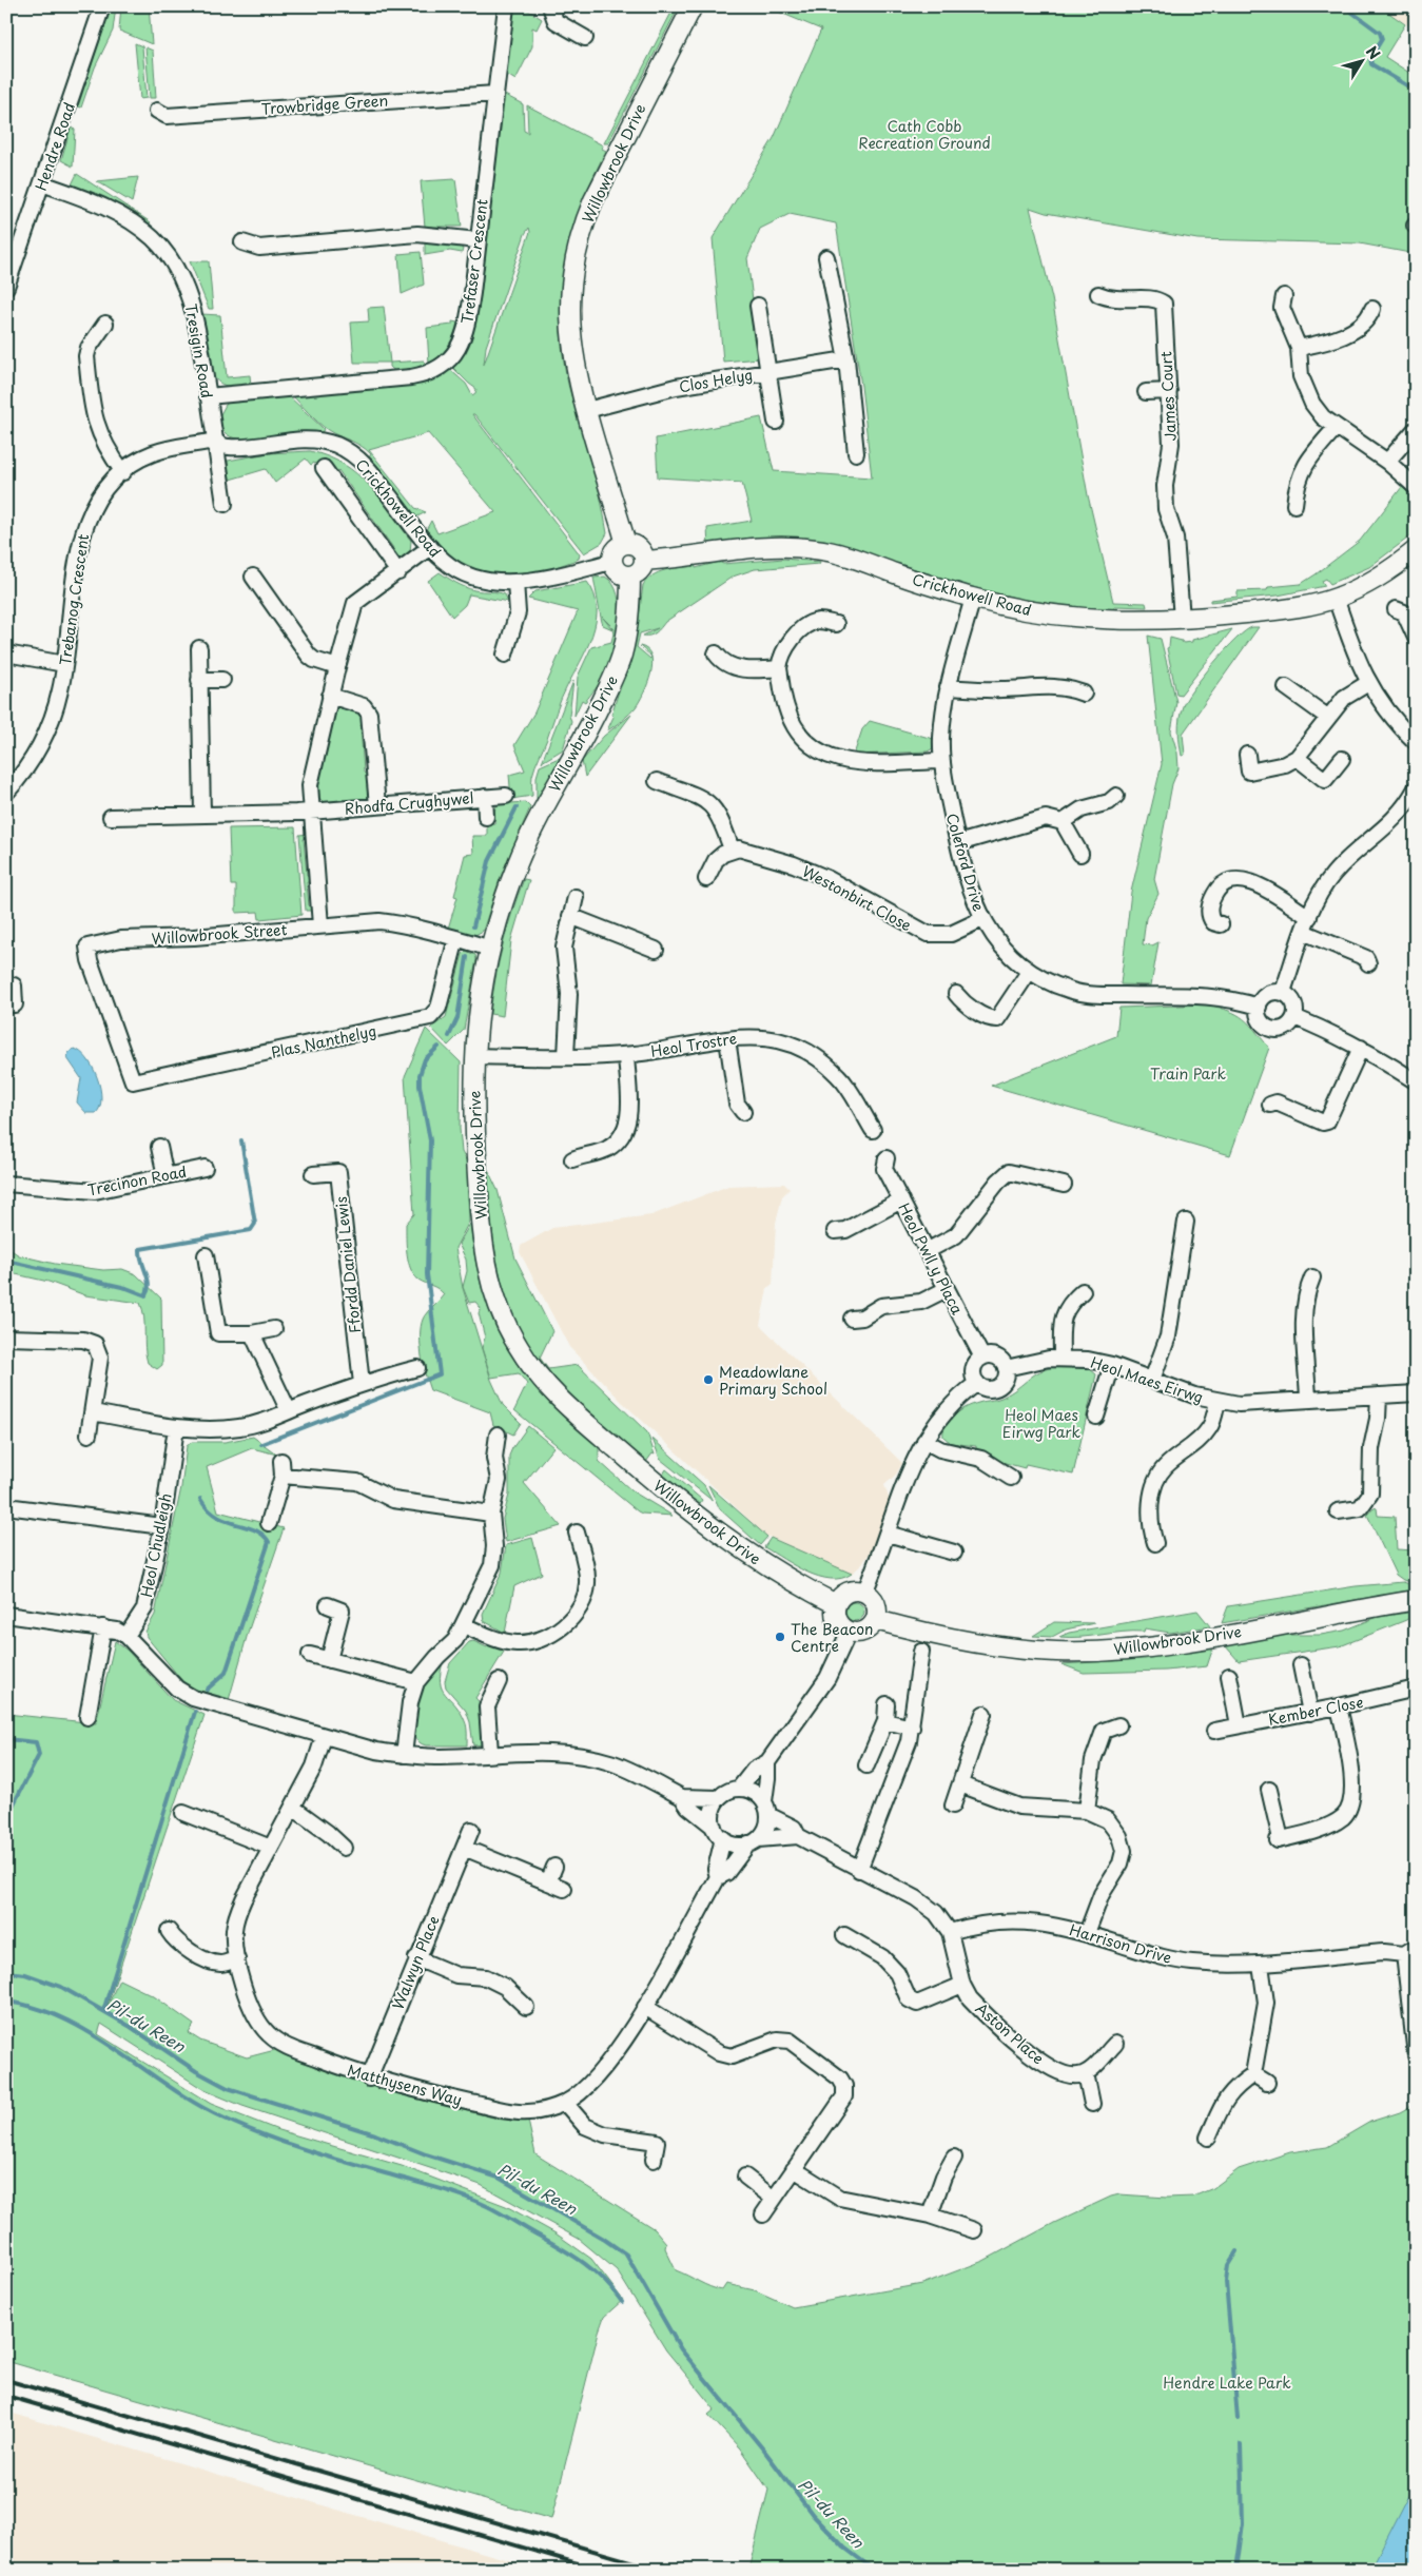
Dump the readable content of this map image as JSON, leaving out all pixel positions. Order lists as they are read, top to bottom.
{
  "streets": {
    "street": [
      "Trowbridge Green",
      "Hendre Road",
      "Willowbrook Drive",
      "Trefaser Crescent",
      "Tresigin Road",
      "Clos Helyg",
      "James Court",
      "Crickhowell Road",
      "Trebanog Crescent",
      "Rhodfa Crughywel",
      "Coleford Drive",
      "Westonbirt Close",
      "Willowbrook Street",
      "Plas Nanthelyg",
      "Heol Trostre",
      "Trecinon Road",
      "Heol Pwll y Placa",
      "Ffordd Daniel Lewis",
      "Heol Maes Eirwg",
      "Heol Chudleigh",
      "Kember Close",
      "Harrison Drive",
      "Walwyn Place",
      "Aston Place",
      "Matthysens Way"
    ]
  },
  "crossings": [
    ["Trowbridge Green", "Trefaser Crescent"],
    ["Hendre Road", "Tresigin Road"],
    ["Willowbrook Drive", "Clos Helyg"],
    ["Willowbrook Drive", "Crickhowell Road"],
    ["Willowbrook Drive", "Willowbrook Street"],
    ["Willowbrook Drive", "Heol Trostre"],
    ["Trefaser Crescent", "Tresigin Road"],
    ["Tresigin Road", "Crickhowell Road"],
    ["Tresigin Road", "Trebanog Crescent"],
    ["James Court", "Crickhowell Road"],
    ["Crickhowell Road", "Trebanog Crescent"],
    ["Crickhowell Road", "Coleford Drive"],
    ["Coleford Drive", "Westonbirt Close"],
    ["Willowbrook Street", "Plas Nanthelyg"],
    ["Heol Pwll y Placa", "Heol Maes Eirwg"],
    ["Harrison Drive", "Aston Place"],
    ["Walwyn Place", "Matthysens Way"]
  ],
  "water": ["Pil-du Reen"],
  "parks": [
    "Cath Cobb Recreation Ground",
    "Train Park",
    "Heol Maes Eirwg Park",
    "Hendre Lake Park"
  ],
  "places": ["Meadowlane Primary School", "The Beacon Centre"],
  "north": "top right"
}
